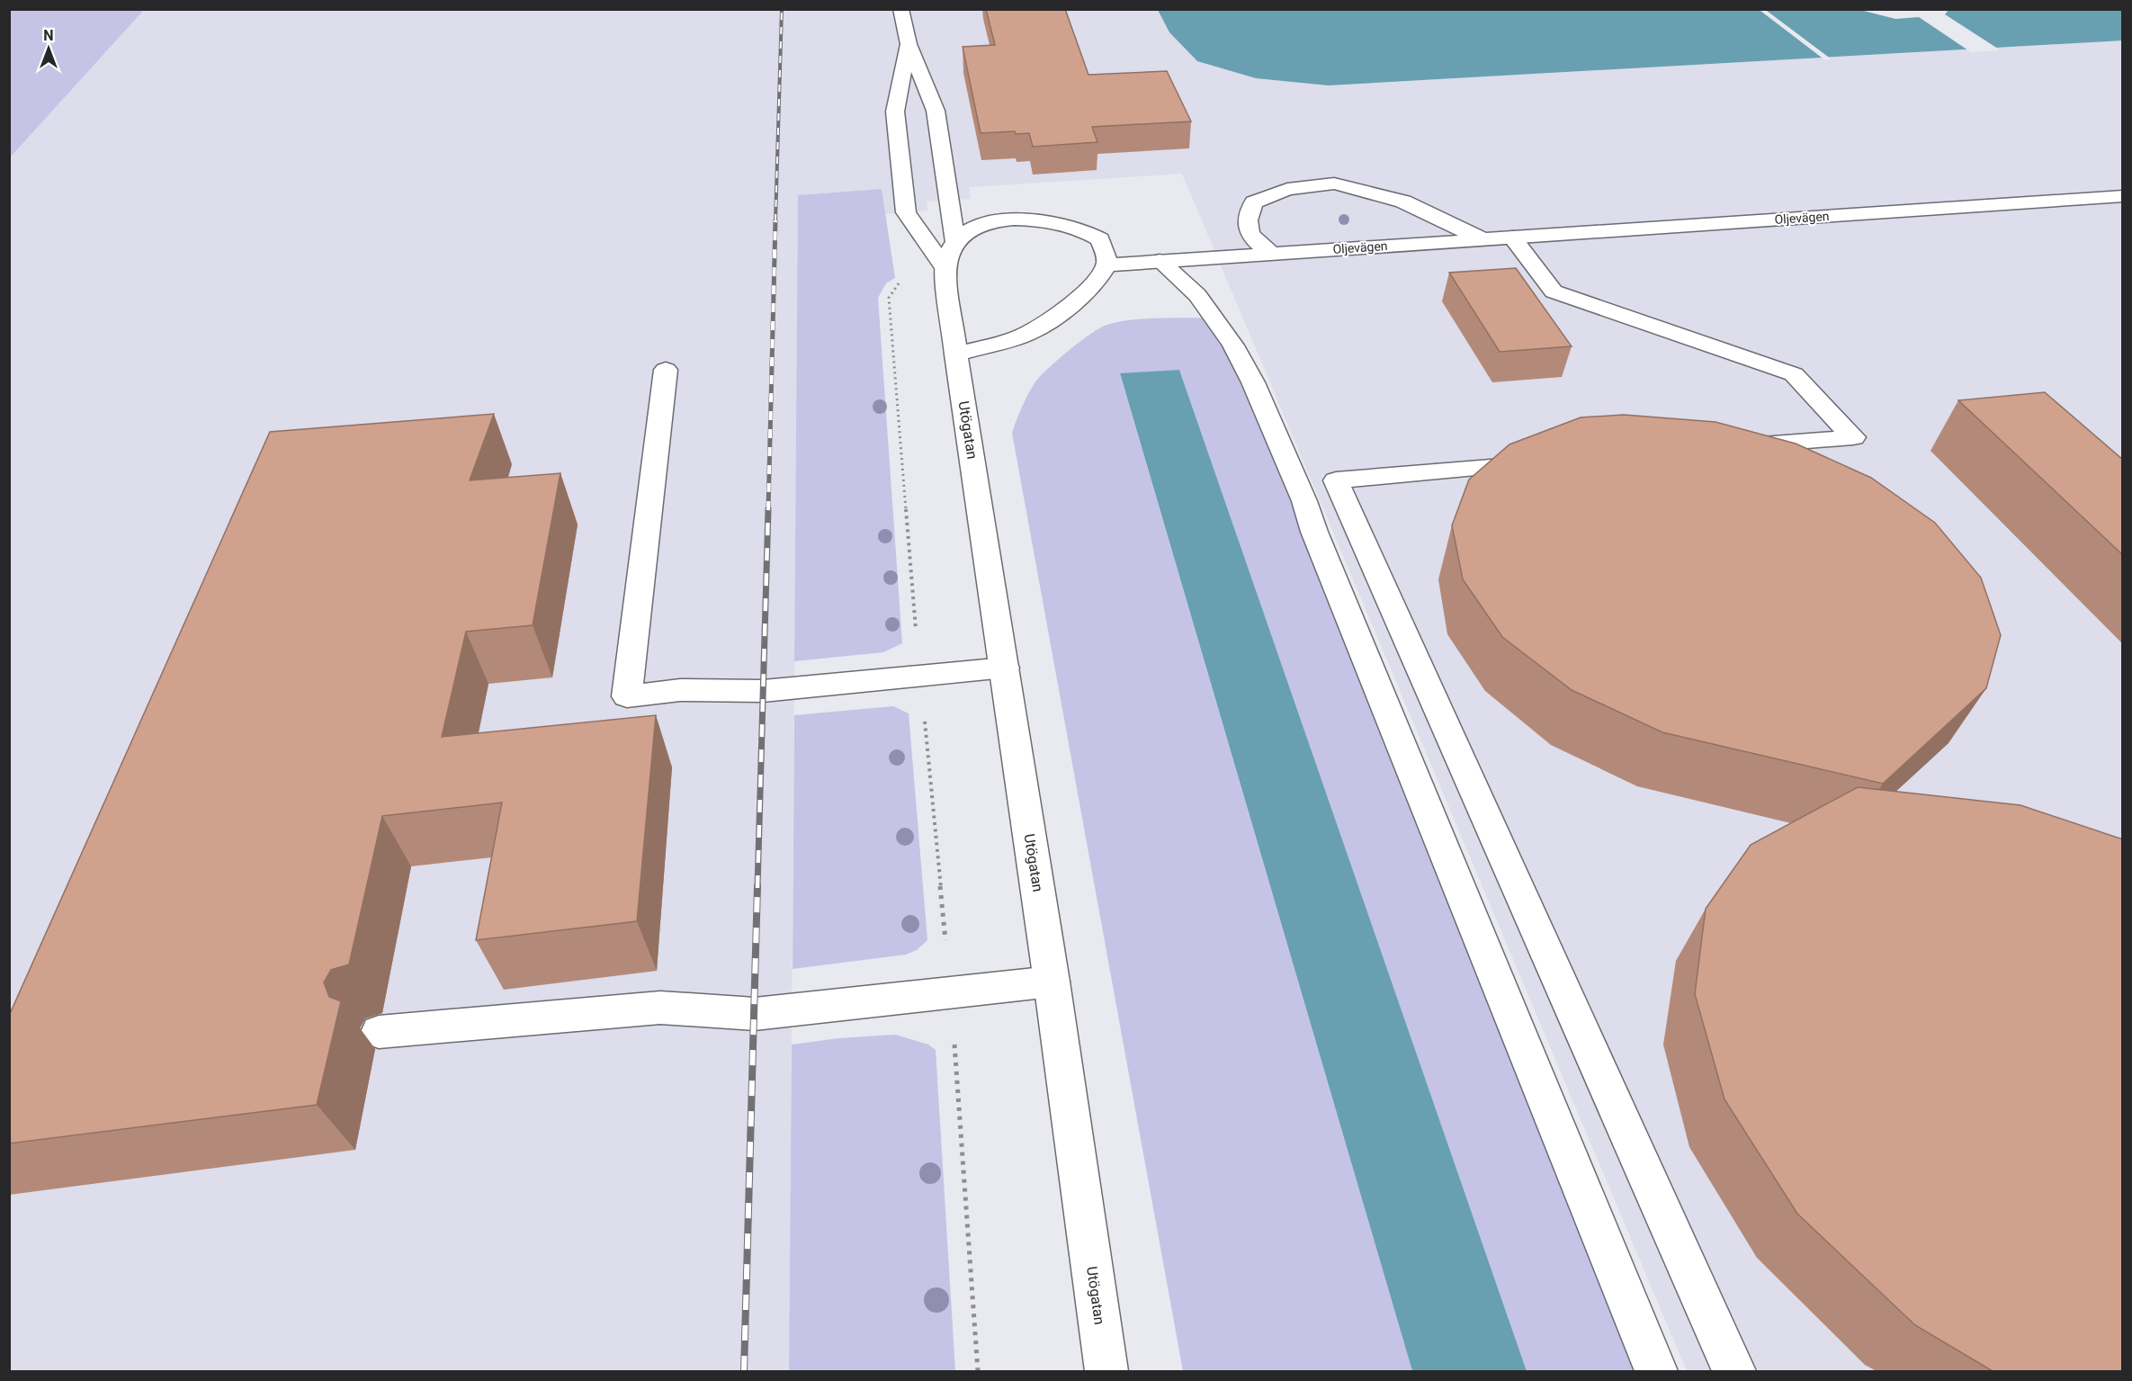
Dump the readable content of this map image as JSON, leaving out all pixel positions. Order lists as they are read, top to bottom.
{
  "streets": {
    "street": ["Oljevägen", "Utögatan"]
  },
  "north": "top"
}
